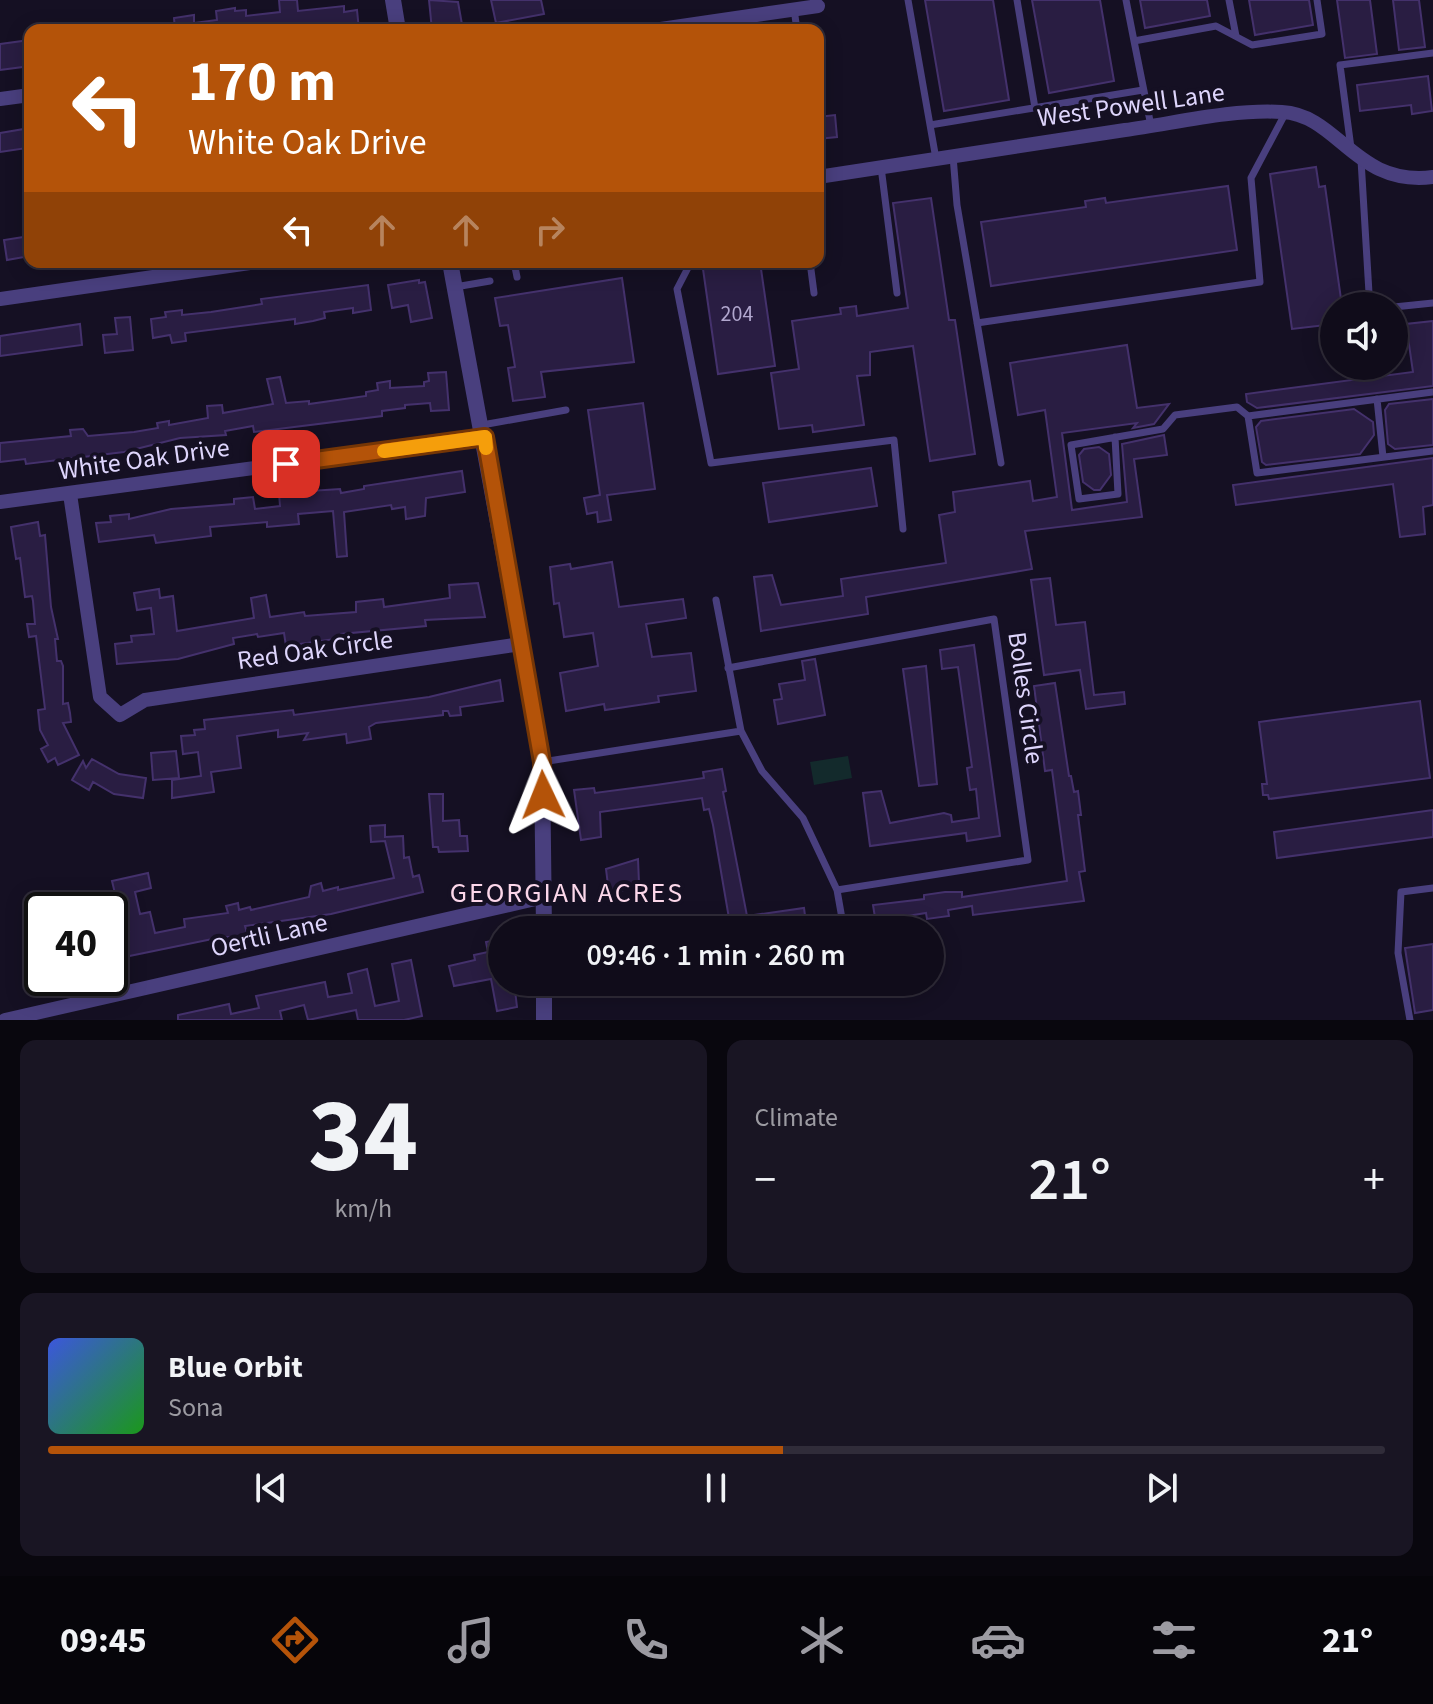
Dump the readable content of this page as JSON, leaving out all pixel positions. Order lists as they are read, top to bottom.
{
  "streets": {
    "street": [
      "West Powell Lane",
      "White Oak Drive",
      "Red Oak Circle",
      "Oertli Lane"
    ],
    "lane": ["Bolles Circle"]
  },
  "crossings": [
    ["White Oak Drive", "Red Oak Circle"]
  ],
  "districts": ["GEORGIAN ACRES"],
  "house_numbers": ["204"],
  "page": {
    "turn": ["170 m", "White Oak Drive"],
    "limit": "40",
    "trip": "09:46 · 1 min · 260 m",
    "tile": [
      ["34", "km/h"],
      "Climate"
    ],
    "heat": ["−", "21°", "+"],
    "song": ["Blue Orbit", "Sona"],
    "tabs": ["09:45", "21°"]
  }
}
